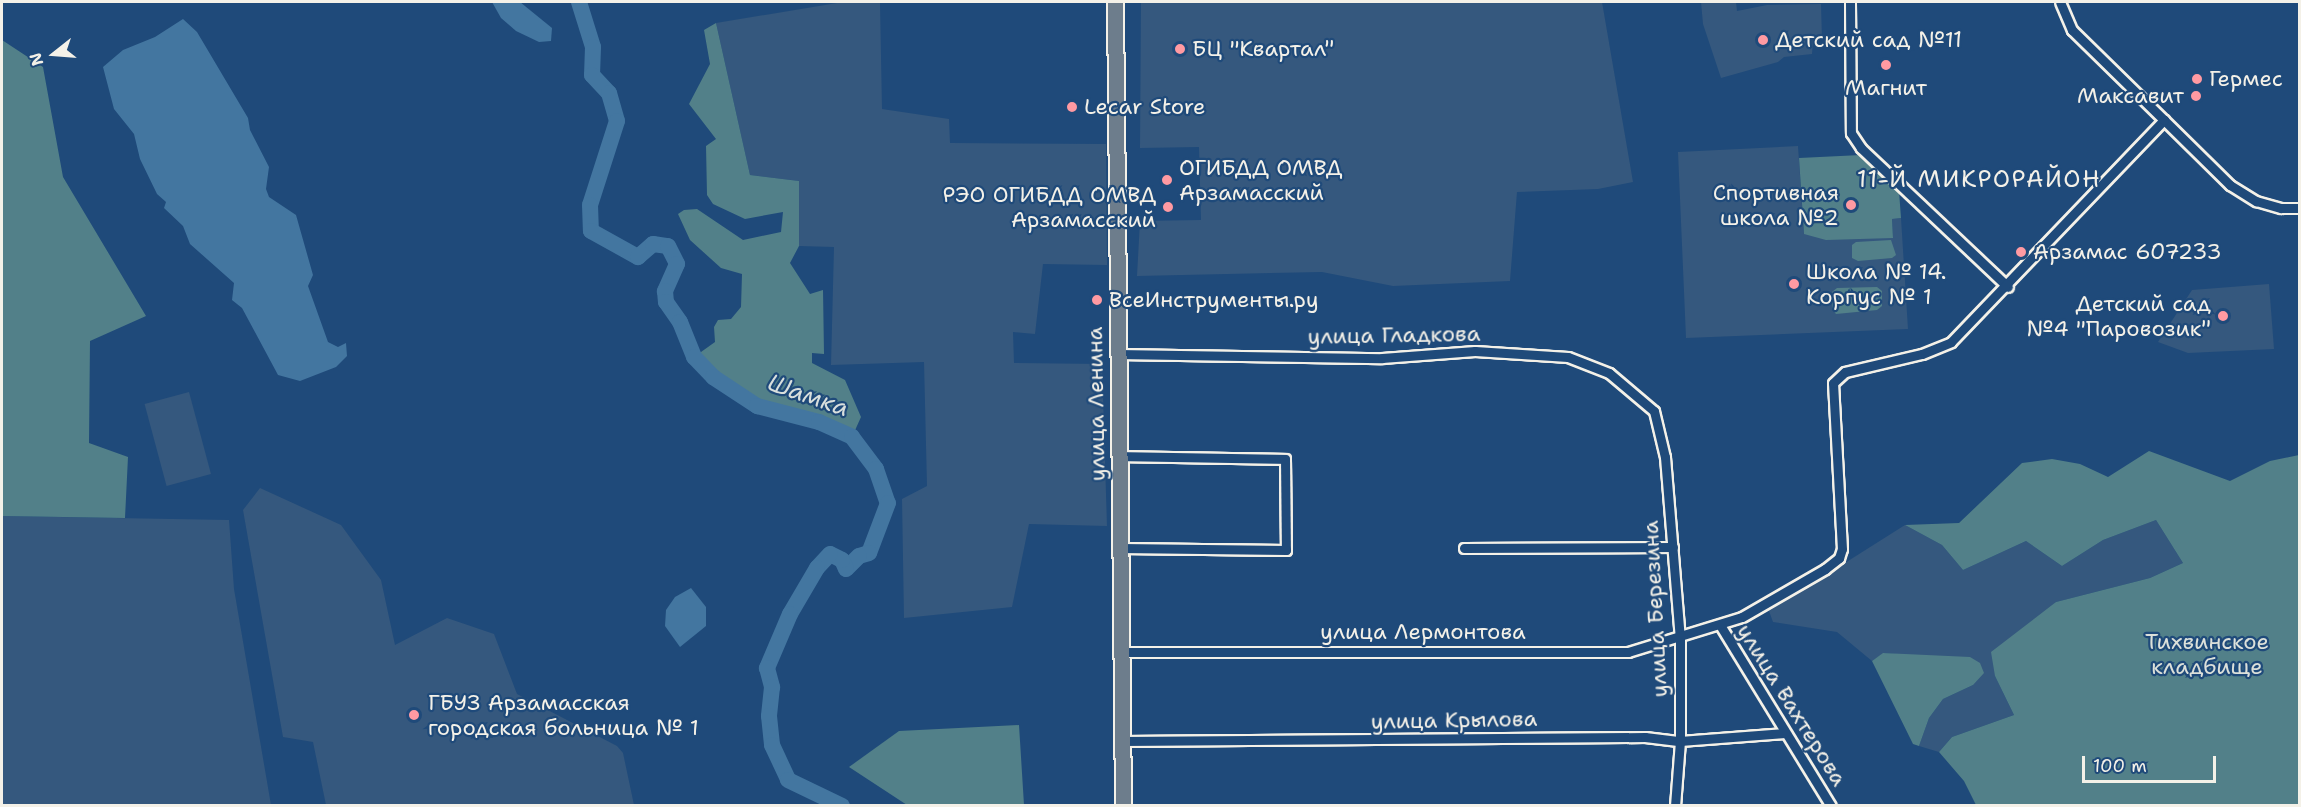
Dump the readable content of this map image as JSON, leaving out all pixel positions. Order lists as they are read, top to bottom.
{
  "streets": {
    "main road": ["улица Ленина"],
    "street": [
      "улица Гладкова",
      "улица Березина",
      "улица Лермонтова",
      "улица Вахтерова",
      "улица Крылова"
    ]
  },
  "crossings": [
    ["улица Гладкова", "улица Ленина"],
    ["улица Гладкова", "улица Березина"],
    ["улица Ленина", "улица Лермонтова"],
    ["улица Ленина", "улица Крылова"],
    ["улица Березина", "улица Лермонтова"],
    ["улица Березина", "улица Крылова"],
    ["улица Лермонтова", "улица Вахтерова"],
    ["улица Вахтерова", "улица Крылова"]
  ],
  "districts": ["11-Й МИКРОРАЙОН"],
  "water": ["Шамка"],
  "parks": ["Тихвинское кладбище"],
  "places": [
    "Детский сад №11",
    "БЦ \"Квартал\"",
    "Магнит",
    "Гермес",
    "Максавит",
    "Lecar Store",
    "ОГИБДД ОМВД Арзамасский",
    "Спортивная школа №2",
    "РЭО ОГИБДД ОМВД Арзамасский",
    "Арзамас 607233",
    "Школа № 14. Корпус № 1",
    "ВсеИнструменты.ру",
    "Детский сад №4 \"Паровозик\"",
    "ГБУЗ Арзамасская городская больница № 1"
  ],
  "scale_bar": "100 m",
  "north": "left"
}
